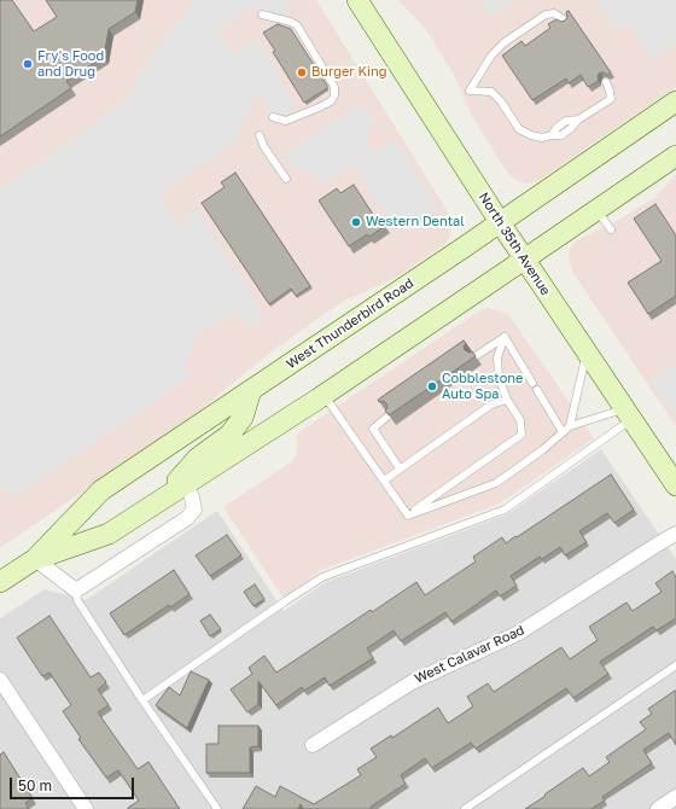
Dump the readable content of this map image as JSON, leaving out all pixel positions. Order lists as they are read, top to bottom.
{
  "streets": {
    "main road": ["North 35th Avenue", "West Thunderbird Road"],
    "street": ["West Calavar Road"]
  },
  "crossings": [
    ["North 35th Avenue", "West Thunderbird Road"]
  ],
  "places": [
    "Fry's Food and Drug",
    "Burger King",
    "Western Dental",
    "Cobblestone Auto Spa"
  ],
  "scale_bar": "50 m"
}
